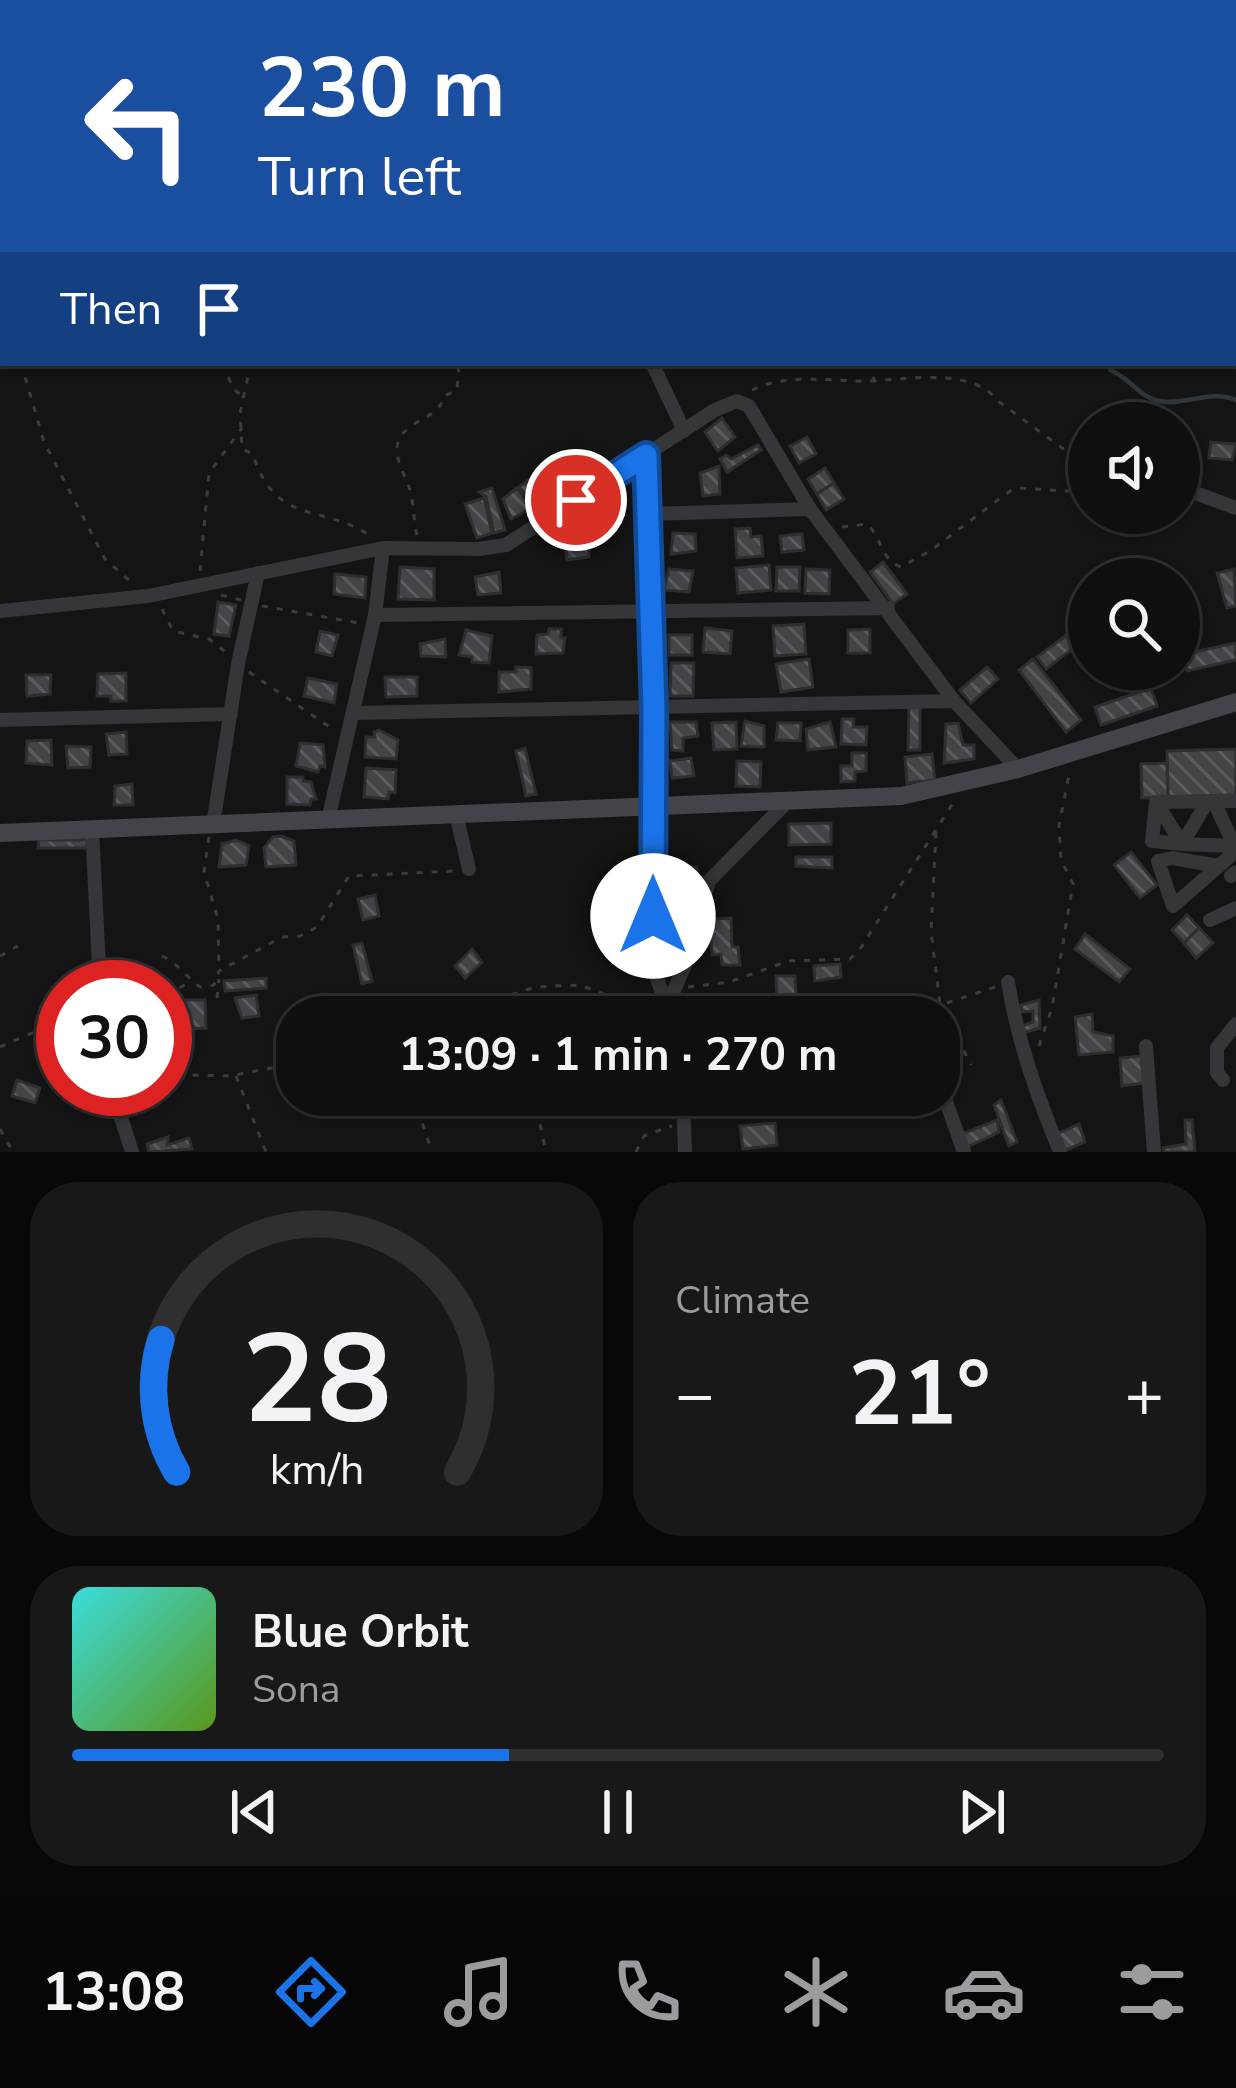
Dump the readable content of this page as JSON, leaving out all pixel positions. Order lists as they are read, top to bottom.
{
  "page": {
    "turn": ["230 m", "Turn left"],
    "then": "Then",
    "limit": "30",
    "trip": "13:09 · 1 min · 270 m",
    "tile": "Climate",
    "heat": ["−", "21°", "+"],
    "song": ["Blue Orbit", "Sona"],
    "tabs": "13:08",
    "gauge": ["28", "km/h"]
  }
}
